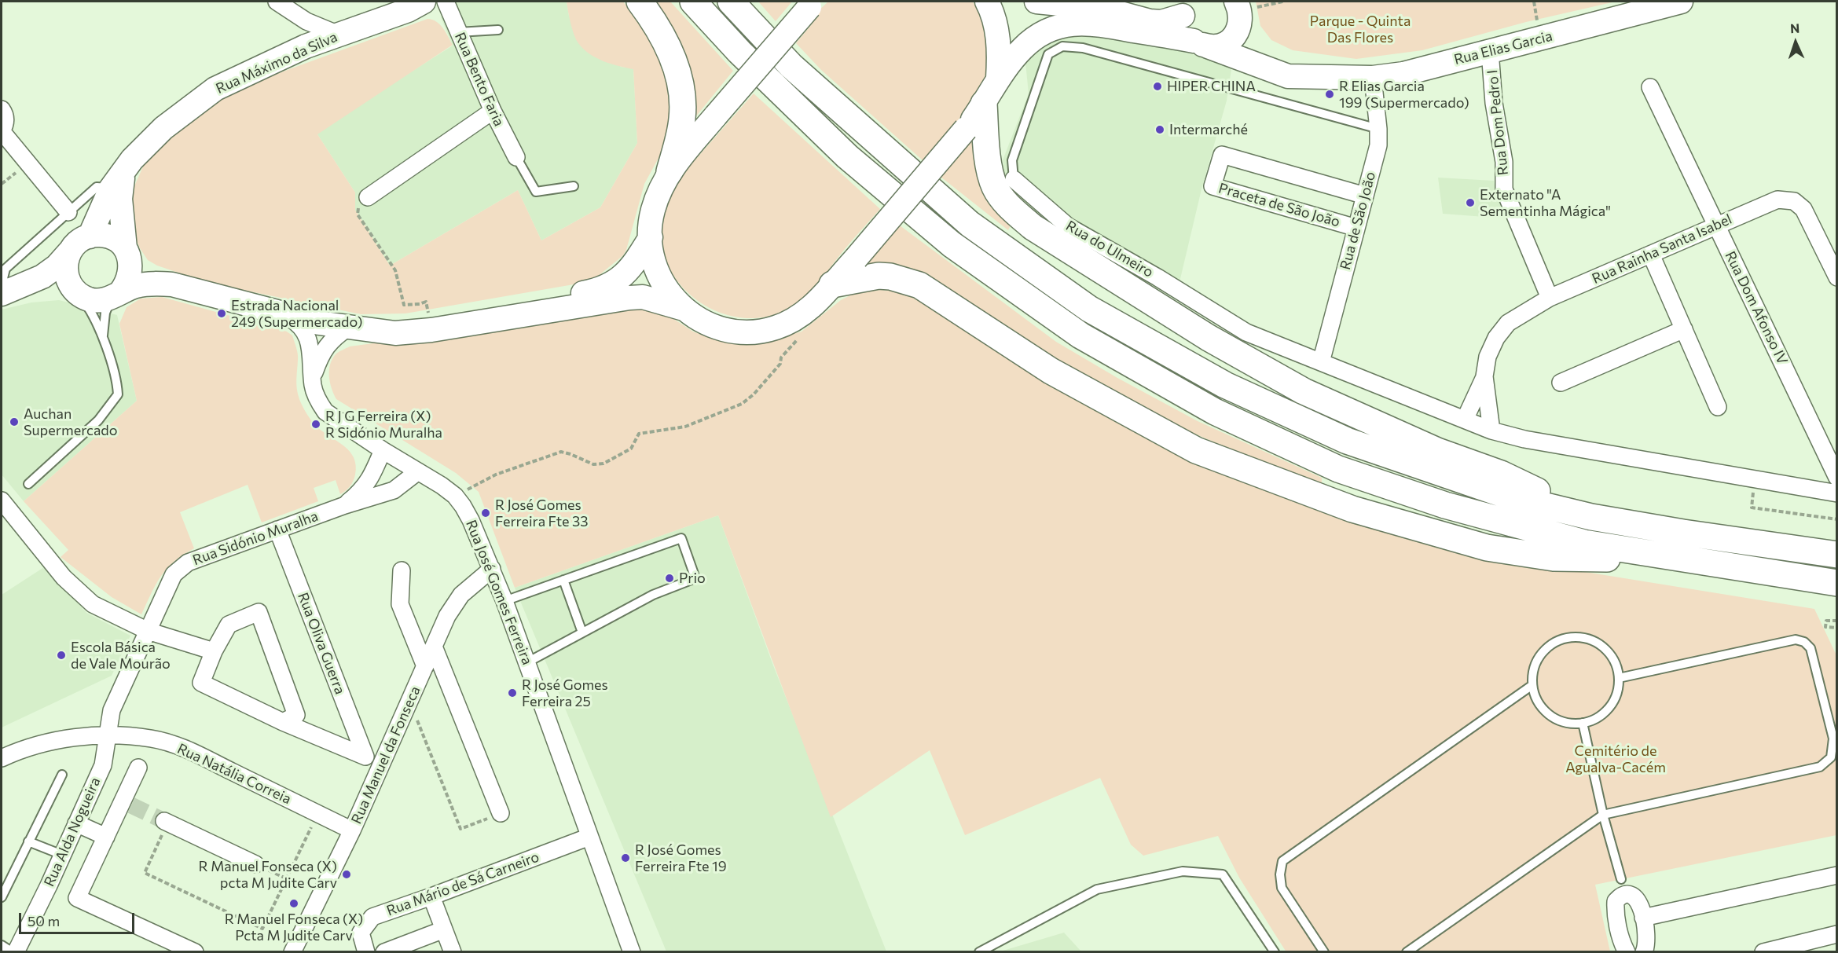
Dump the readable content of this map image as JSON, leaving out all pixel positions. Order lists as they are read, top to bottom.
{
  "streets": {
    "street": [
      "Rua Elias Garcia",
      "Rua Máximo da Silva",
      "Rua Bento Faria",
      "Rua Dom Pedro I",
      "Praceta de São João",
      "Rua de São João",
      "Rua do Ulmeiro",
      "Rua Rainha Santa Isabel",
      "Rua Dom Afonso IV",
      "Rua Sidónio Muralha",
      "Rua José Gomes Ferreira",
      "Rua Oliva Guerra",
      "Rua Manuel da Fonseca",
      "Rua Natália Correia",
      "Rua Alda Nogueira",
      "Rua Mário de Sá Carneiro"
    ]
  },
  "crossings": [
    ["Rua Elias Garcia", "Rua Dom Pedro I"],
    ["Rua Elias Garcia", "Rua de São João"],
    ["Rua Dom Pedro I", "Rua Rainha Santa Isabel"],
    ["Praceta de São João", "Rua de São João"],
    ["Rua de São João", "Rua do Ulmeiro"],
    ["Rua do Ulmeiro", "Rua Rainha Santa Isabel"],
    ["Rua Rainha Santa Isabel", "Rua Dom Afonso IV"],
    ["Rua Sidónio Muralha", "Rua José Gomes Ferreira"],
    ["Rua Sidónio Muralha", "Rua Oliva Guerra"],
    ["Rua Sidónio Muralha", "Rua Natália Correia"],
    ["Rua Sidónio Muralha", "Rua Alda Nogueira"],
    ["Rua José Gomes Ferreira", "Rua Manuel da Fonseca"],
    ["Rua José Gomes Ferreira", "Rua Mário de Sá Carneiro"],
    ["Rua Manuel da Fonseca", "Rua Natália Correia"],
    ["Rua Natália Correia", "Rua Alda Nogueira"]
  ],
  "parks": ["Parque - Quinta Das Flores", "Cemitério de Agualva-Cacém"],
  "places": [
    "HIPER CHINA",
    "R Elias Garcia 199 (Supermercado)",
    "Intermarché",
    "Externato \"A Sementinha Mágica\"",
    "Estrada Nacional 249 (Supermercado)",
    "Auchan Supermercado",
    "R J G Ferreira (X) R Sidónio Muralha",
    "R José Gomes Ferreira Fte 33",
    "Prio",
    "Escola Básica de Vale Mourão",
    "R José Gomes Ferreira 25",
    "R José Gomes Ferreira Fte 19",
    "R Manuel Fonseca (X) pcta M Judite Carv",
    "R Manuel Fonseca (X) Pcta M Judite Carv"
  ],
  "scale_bar": "50 m",
  "north": "top"
}
